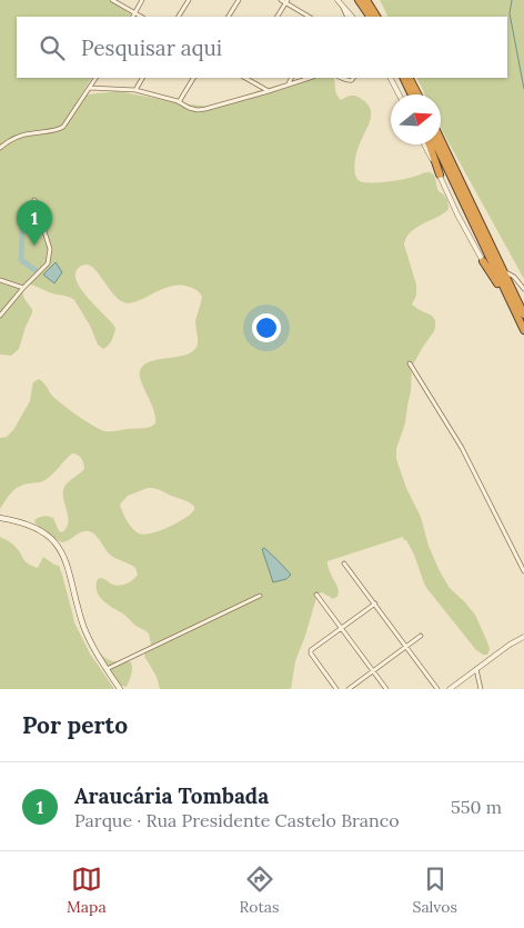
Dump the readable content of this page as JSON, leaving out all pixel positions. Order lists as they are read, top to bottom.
{
  "north": "right",
  "page": {
    "search": "Pesquisar aqui",
    "pins": "1",
    "heading": "Por perto",
    "list": [
      {
        "mark": "1",
        "name": "Araucária Tombada",
        "note": "Parque · Rua Presidente Castelo Branco",
        "value": "550 m"
      }
    ],
    "nav": ["Mapa", "Rotas", "Salvos"]
  }
}
